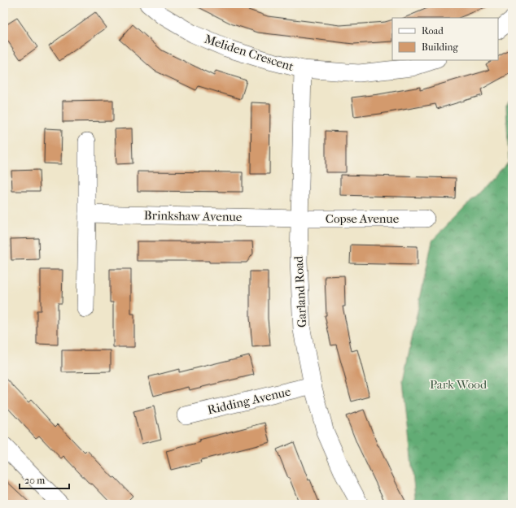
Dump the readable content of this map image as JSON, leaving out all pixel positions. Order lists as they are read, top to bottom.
{
  "streets": {
    "street": [
      "Meliden Crescent",
      "Brinkshaw Avenue",
      "Copse Avenue",
      "Garland Road",
      "Ridding Avenue"
    ]
  },
  "crossings": [
    ["Meliden Crescent", "Garland Road"],
    ["Brinkshaw Avenue", "Copse Avenue"],
    ["Brinkshaw Avenue", "Garland Road"],
    ["Copse Avenue", "Garland Road"],
    ["Garland Road", "Ridding Avenue"]
  ],
  "parks": ["Park Wood"],
  "legend": ["Road", "Building"],
  "scale_bar": "20 m"
}
